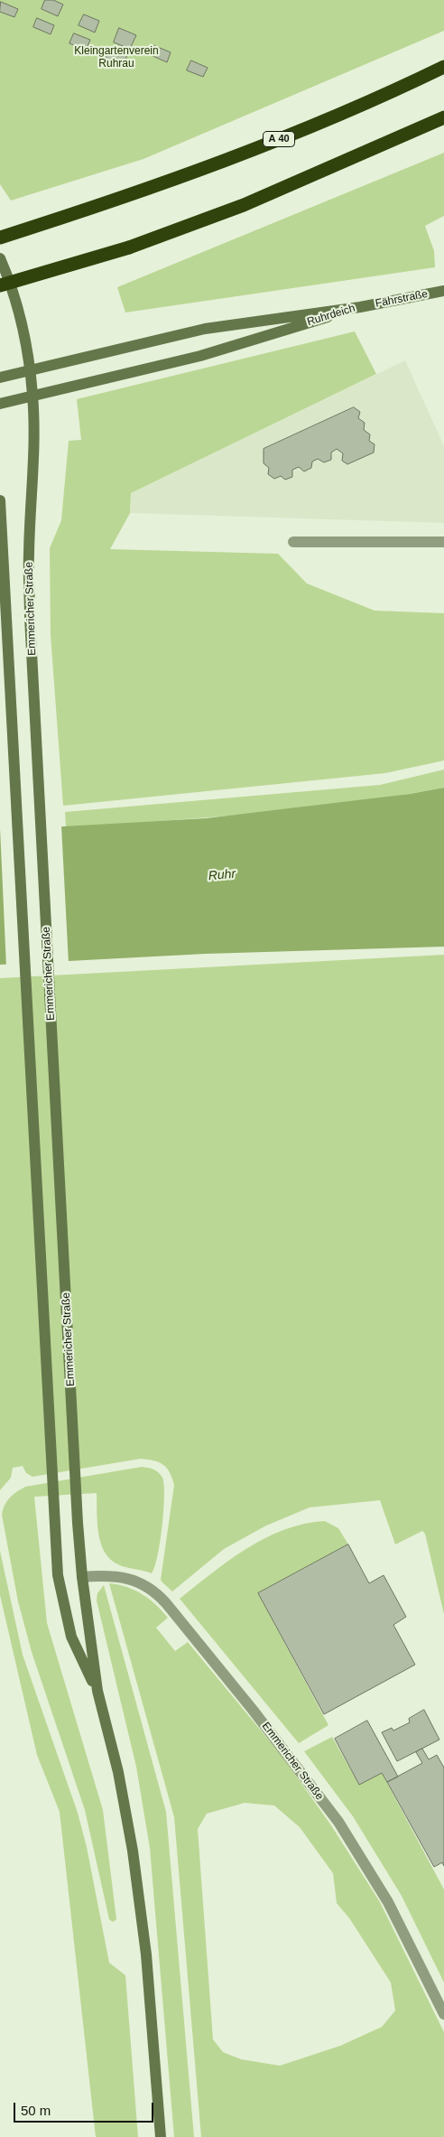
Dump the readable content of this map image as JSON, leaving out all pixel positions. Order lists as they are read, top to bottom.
{
  "streets": {
    "highway": ["A 40"],
    "main road": ["Fährstraße", "Ruhrdeich", "Emmericher Straße"]
  },
  "crossings": [
    ["Fährstraße", "Ruhrdeich"],
    ["Ruhrdeich", "Emmericher Straße"]
  ],
  "water": ["Ruhr"],
  "parks": ["Kleingartenverein Ruhrau"],
  "scale_bar": "50 m"
}
